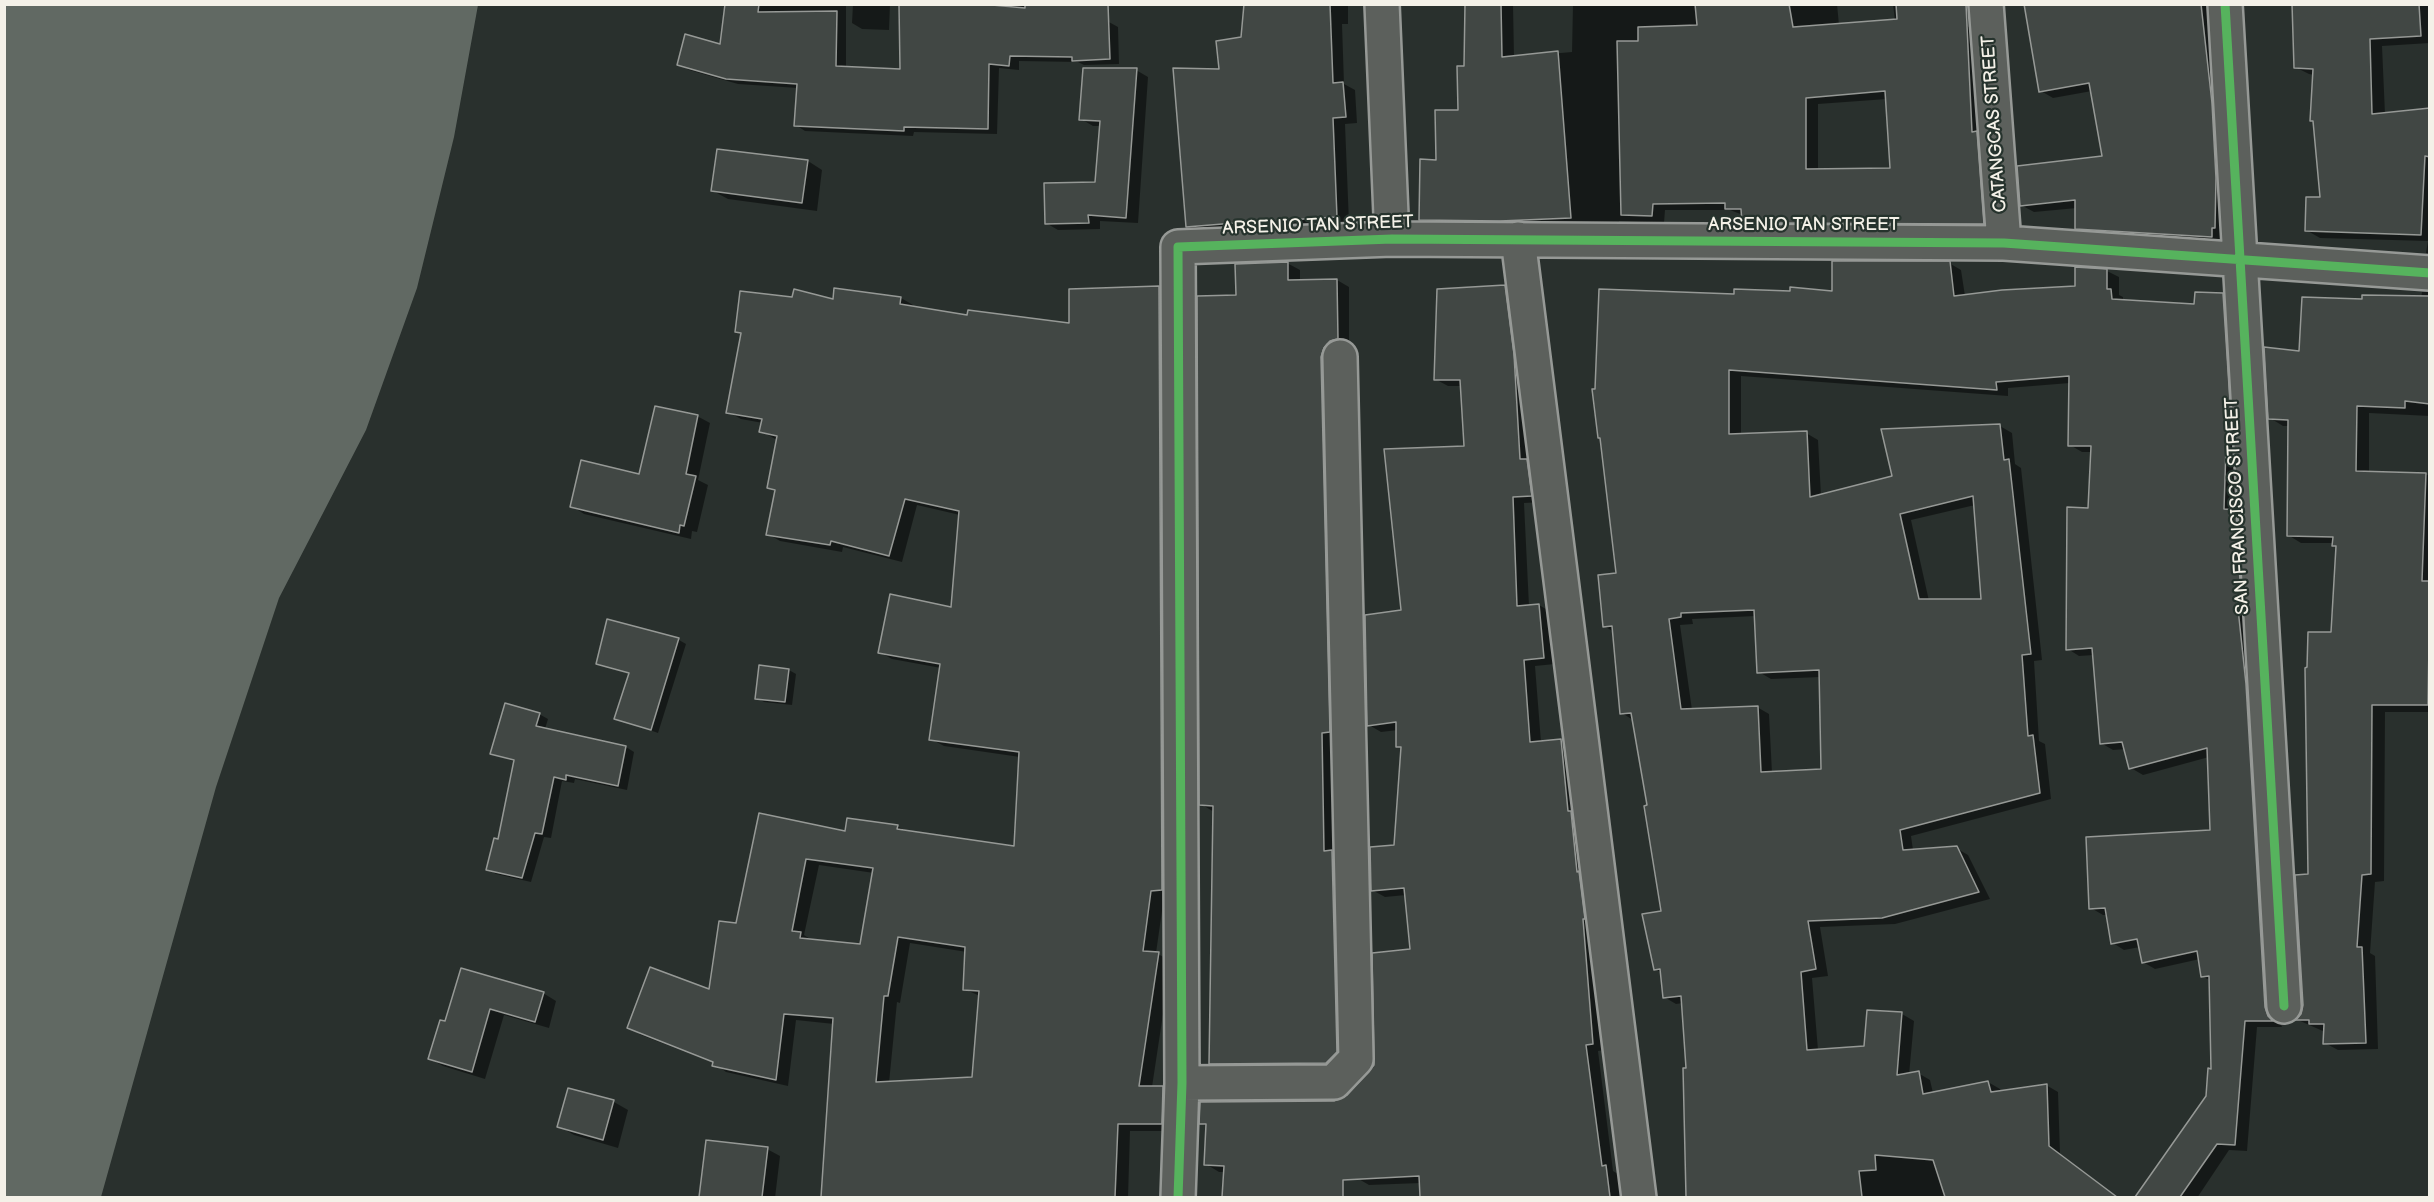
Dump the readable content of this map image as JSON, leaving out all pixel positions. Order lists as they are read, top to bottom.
{
  "streets": {
    "street": ["CATANGCAS STREET", "ARSENIO TAN STREET", "SAN FRANCISCO STREET"]
  },
  "crossings": [
    ["CATANGCAS STREET", "ARSENIO TAN STREET"],
    ["ARSENIO TAN STREET", "SAN FRANCISCO STREET"]
  ]
}
